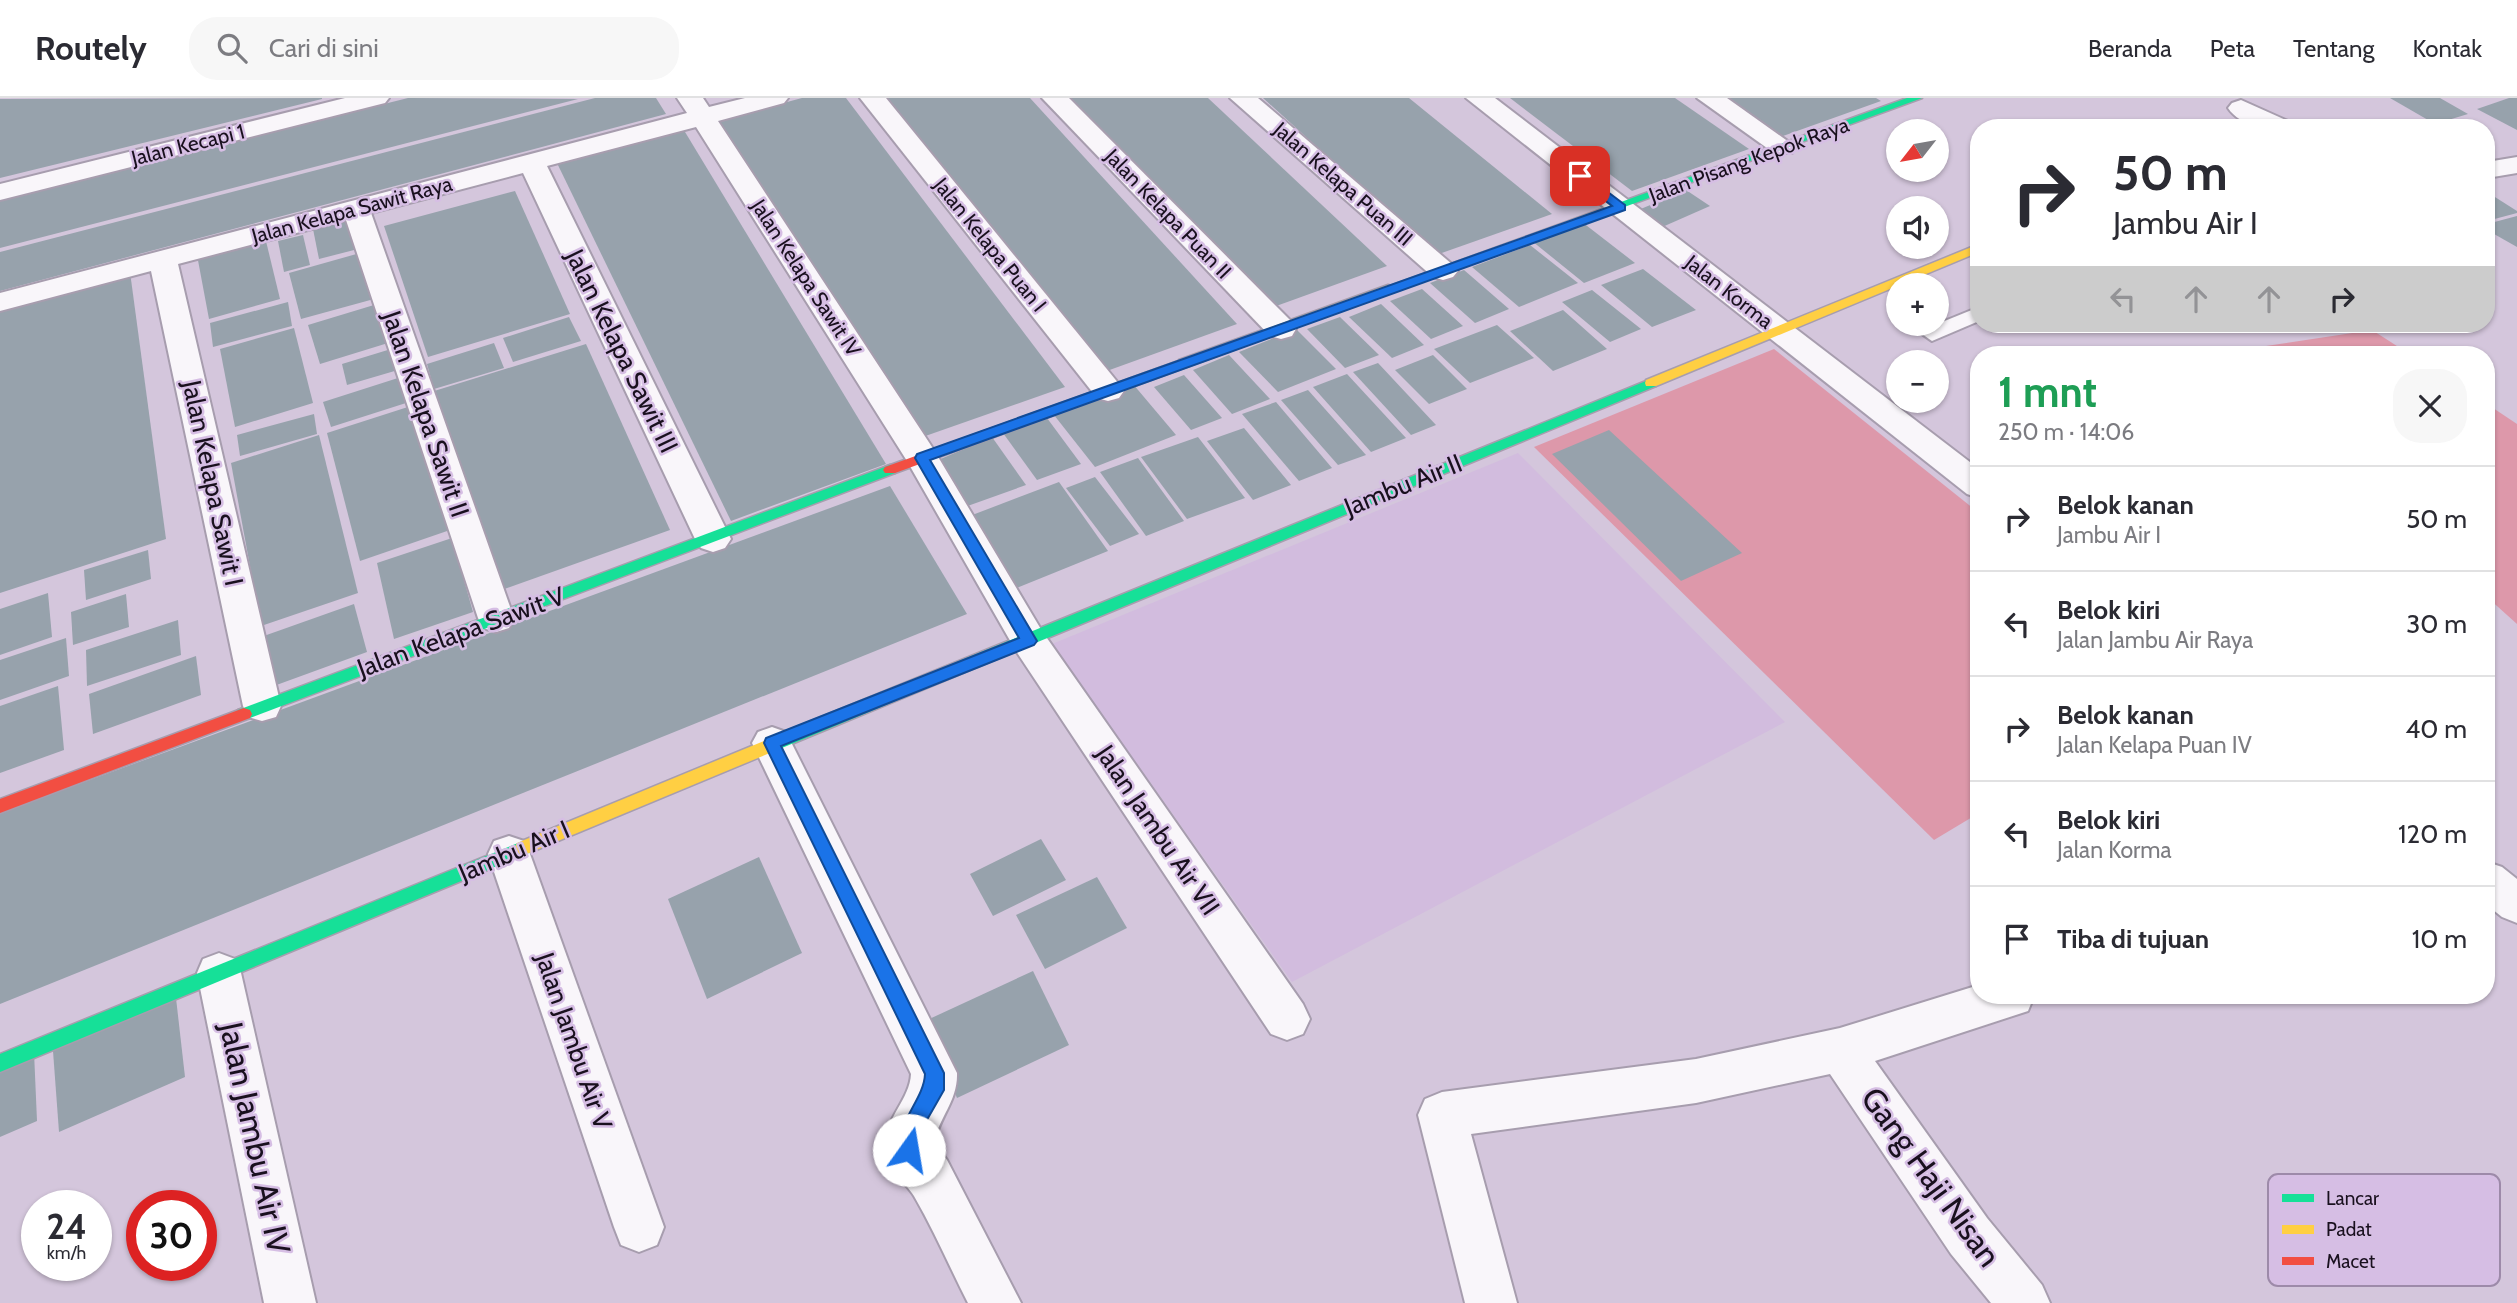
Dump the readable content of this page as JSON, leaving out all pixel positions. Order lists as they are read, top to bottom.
{
  "streets": {
    "street": [
      "Jalan Kecapi 1",
      "Jalan Pisang Kepok Raya",
      "Jalan Kelapa Puan III",
      "Jalan Kelapa Sawit Raya",
      "Jalan Kelapa Puan II",
      "Jalan Kelapa Puan I",
      "Jalan Kelapa Sawit IV",
      "Jalan Korma",
      "Jalan Kelapa Sawit III",
      "Jalan Kelapa Sawit II",
      "Jalan Kelapa Sawit I",
      "Jambu Air II",
      "Jalan Kelapa Sawit V",
      "Jalan Jambu Air VII",
      "Jambu Air I",
      "Jalan Jambu Air V",
      "Jalan Jambu Air IV",
      "Gang Haji Nisan"
    ]
  },
  "crossings": [
    ["Jalan Pisang Kepok Raya", "Jalan Kelapa Puan III"],
    ["Jalan Pisang Kepok Raya", "Jalan Kelapa Puan II"],
    ["Jalan Pisang Kepok Raya", "Jalan Korma"],
    ["Jalan Pisang Kepok Raya", "Jalan Kelapa Sawit V"],
    ["Jalan Kelapa Sawit Raya", "Jalan Kelapa Sawit IV"],
    ["Jalan Kelapa Sawit Raya", "Jalan Kelapa Sawit III"],
    ["Jalan Kelapa Sawit Raya", "Jalan Kelapa Sawit II"],
    ["Jalan Kelapa Sawit Raya", "Jalan Kelapa Sawit I"],
    ["Jalan Kelapa Puan II", "Jalan Kelapa Sawit V"],
    ["Jalan Kelapa Puan I", "Jalan Kelapa Sawit V"],
    ["Jalan Kelapa Sawit IV", "Jambu Air II"],
    ["Jalan Kelapa Sawit IV", "Jalan Kelapa Sawit V"],
    ["Jalan Kelapa Sawit IV", "Jalan Jambu Air VII"],
    ["Jalan Kelapa Sawit IV", "Jambu Air I"],
    ["Jalan Korma", "Jambu Air II"],
    ["Jalan Kelapa Sawit III", "Jalan Kelapa Sawit V"],
    ["Jalan Kelapa Sawit II", "Jalan Kelapa Sawit V"],
    ["Jalan Kelapa Sawit I", "Jalan Kelapa Sawit V"],
    ["Jambu Air II", "Jalan Jambu Air VII"],
    ["Jambu Air II", "Jambu Air I"],
    ["Jalan Jambu Air VII", "Jambu Air I"],
    ["Jambu Air I", "Jalan Jambu Air V"],
    ["Jambu Air I", "Jalan Jambu Air IV"]
  ],
  "legend": ["Lancar", "Padat", "Macet"],
  "north": "bottom left",
  "page": {
    "header": "Routely",
    "search": "Cari di sini",
    "nav": [
      "Beranda",
      "Peta",
      "Tentang",
      "Kontak"
    ],
    "map_buttons": ["+", "−"],
    "turn": ["50 m", "Jambu Air I"],
    "heading": ["1 mnt", "250 m · 14:06"],
    "list": [
      {
        "name": "Belok kanan",
        "note": "Jambu Air I",
        "value": "50 m"
      },
      {
        "name": "Belok kiri",
        "note": "Jalan Jambu Air Raya",
        "value": "30 m"
      },
      {
        "name": "Belok kanan",
        "note": "Jalan Kelapa Puan IV",
        "value": "40 m"
      },
      {
        "name": "Belok kiri",
        "note": "Jalan Korma",
        "value": "120 m"
      },
      {
        "name": "Tiba di tujuan",
        "value": "10 m"
      }
    ],
    "speed": "24 km/h",
    "limit": "30"
  }
}
